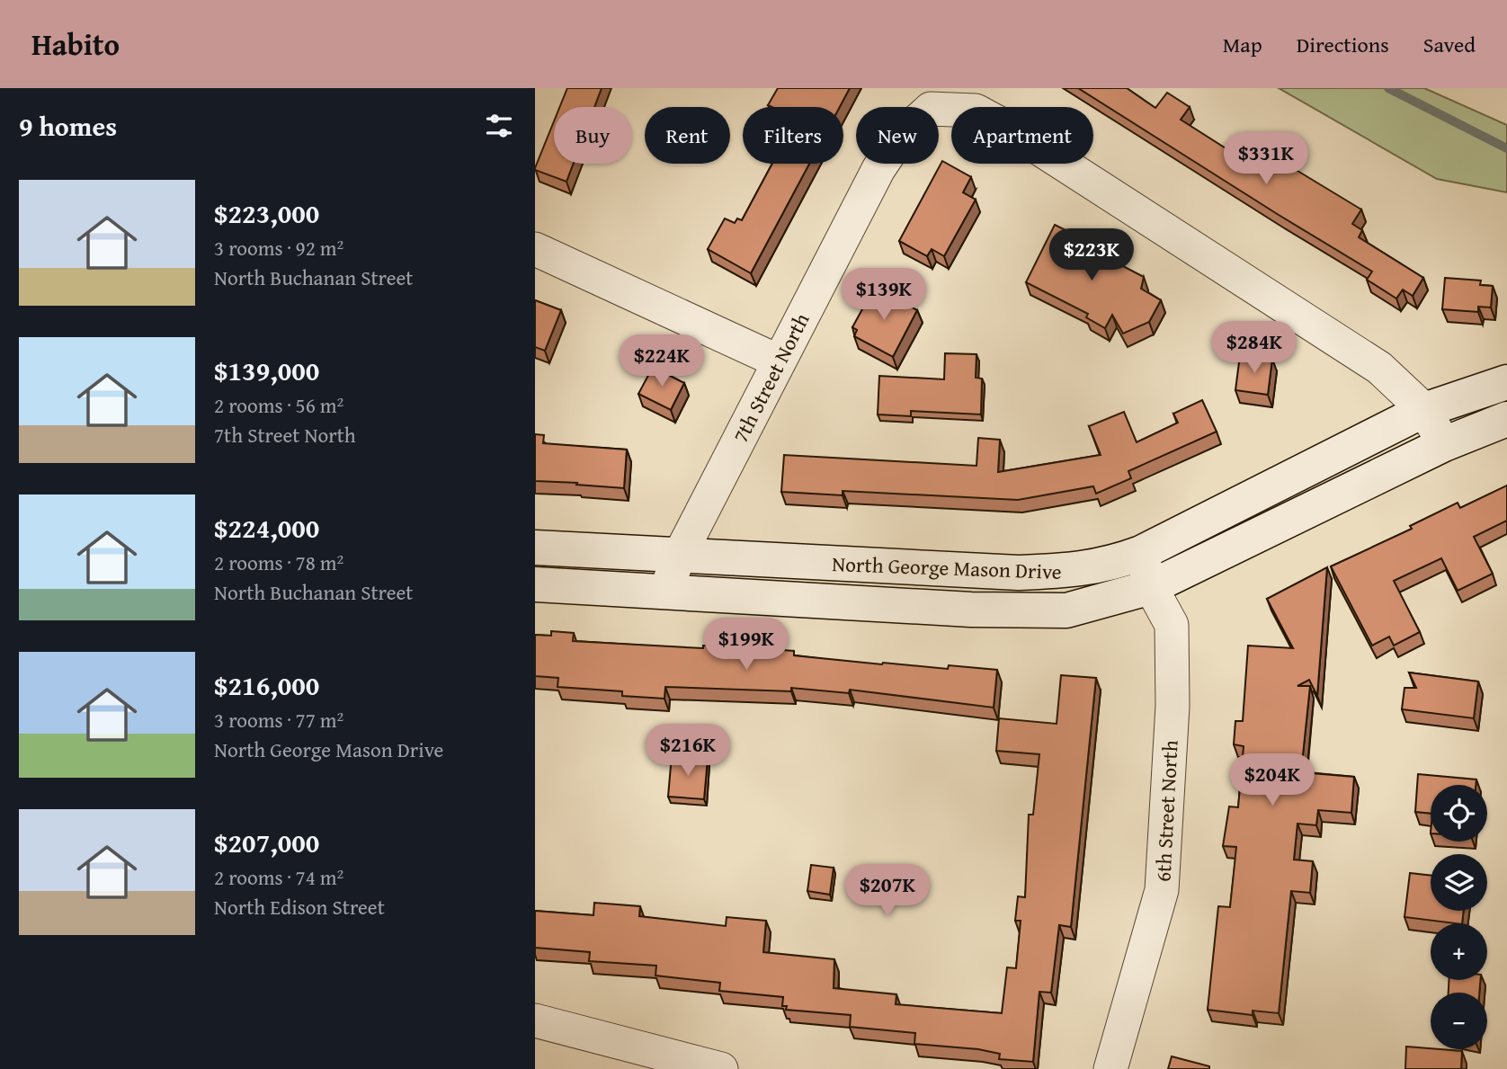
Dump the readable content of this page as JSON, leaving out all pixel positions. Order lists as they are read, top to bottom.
{
  "streets": {
    "main road": ["North George Mason Drive"],
    "street": ["7th Street North", "6th Street North"]
  },
  "crossings": [
    ["7th Street North", "North George Mason Drive"],
    ["North George Mason Drive", "6th Street North"]
  ],
  "page": {
    "header": "Habito",
    "nav": ["Map", "Directions", "Saved"],
    "heading": "9 homes",
    "chip": [
      "Buy",
      "Rent",
      "Filters",
      "New",
      "Apartment"
    ],
    "price": [
      "$331K",
      "$223K",
      "$139K",
      "$284K",
      "$224K",
      "$199K",
      "$216K",
      "$204K",
      "$207K"
    ],
    "list": [
      {
        "name": "$223,000",
        "note": "3 rooms · 92 m² · North Buchanan Street"
      },
      {
        "name": "$139,000",
        "note": "2 rooms · 56 m² · 7th Street North"
      },
      {
        "name": "$224,000",
        "note": "2 rooms · 78 m² · North Buchanan Street"
      },
      {
        "name": "$216,000",
        "note": "3 rooms · 77 m² · North George Mason Drive"
      },
      {
        "name": "$207,000",
        "note": "2 rooms · 74 m² · North Edison Street"
      }
    ],
    "map_buttons": ["+", "−"]
  }
}
